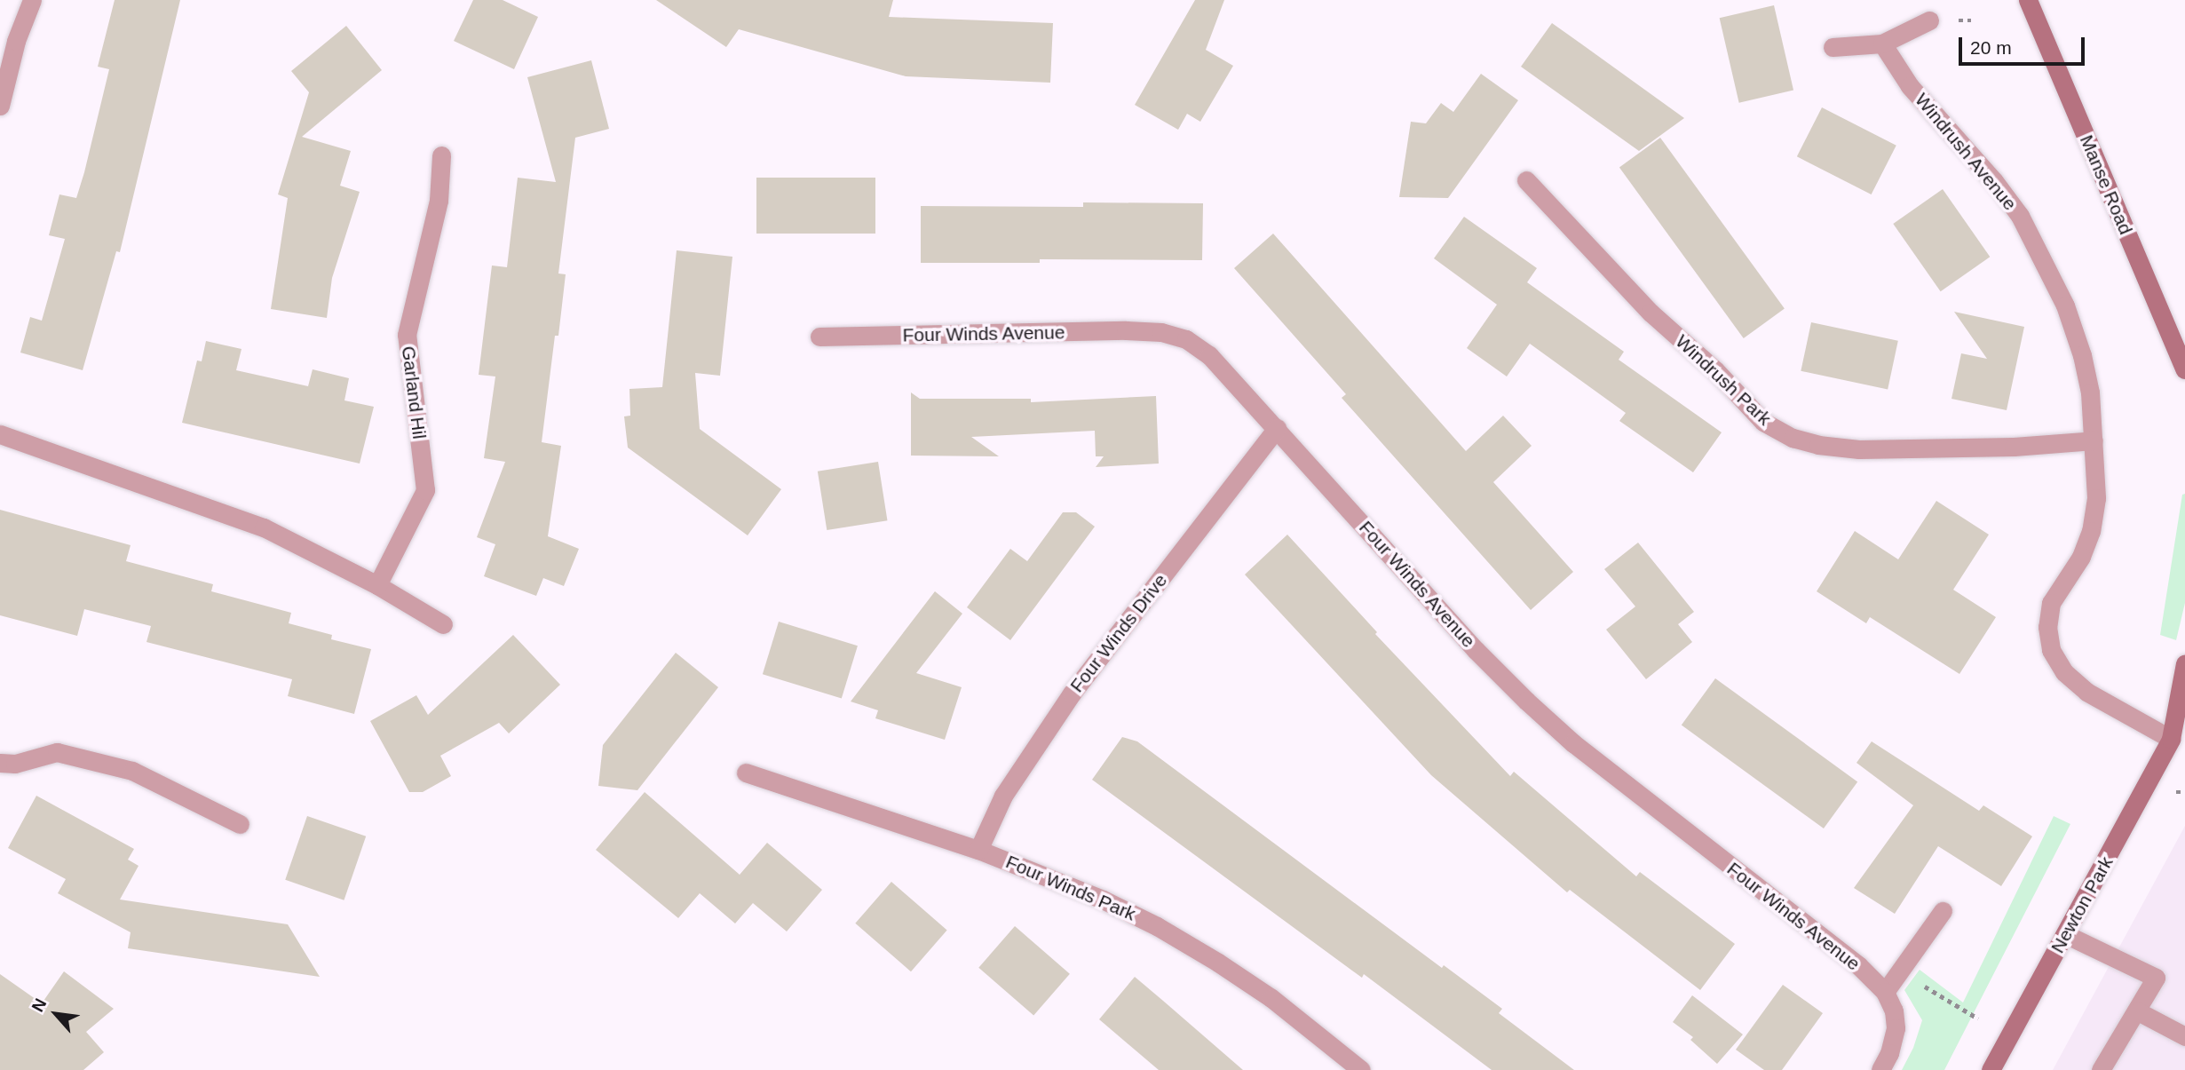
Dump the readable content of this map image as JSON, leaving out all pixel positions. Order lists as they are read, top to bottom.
{
  "streets": {
    "street": [
      "Windrush Avenue",
      "Manse Road",
      "Four Winds Avenue",
      "Windrush Park",
      "Garland Hil",
      "Four Winds Drive",
      "Four Winds Park",
      "Newton Park"
    ]
  },
  "crossings": [
    ["Windrush Avenue", "Windrush Park"],
    ["Windrush Avenue", "Newton Park"],
    ["Four Winds Avenue", "Four Winds Drive"],
    ["Four Winds Drive", "Four Winds Park"]
  ],
  "scale_bar": "20 m",
  "north": "top left"
}
